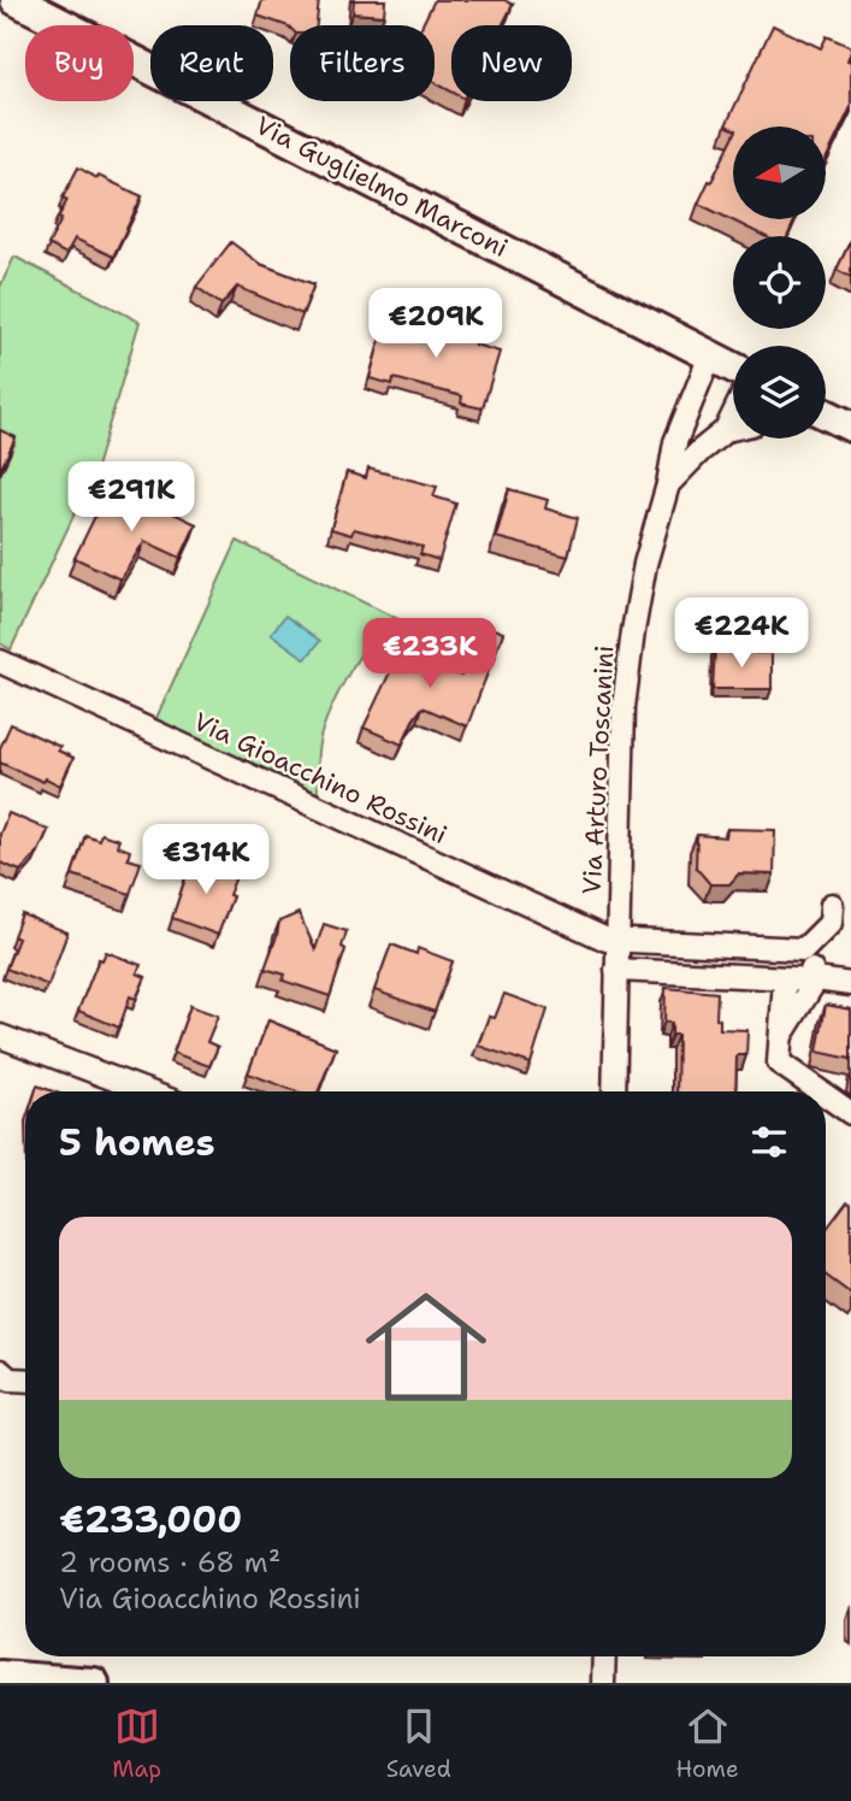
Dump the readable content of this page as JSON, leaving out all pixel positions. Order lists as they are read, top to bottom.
{
  "streets": {
    "main road": ["Via Guglielmo Marconi"],
    "street": ["Via Arturo Toscanini", "Via Gioacchino Rossini"]
  },
  "crossings": [
    ["Via Arturo Toscanini", "Via Gioacchino Rossini"]
  ],
  "north": "left",
  "page": {
    "chip": [
      "Buy",
      "Rent",
      "Filters",
      "New"
    ],
    "price": [
      "€209K",
      "€291K",
      "€224K",
      "€233K",
      "€314K"
    ],
    "heading": "5 homes",
    "list": [
      {
        "name": "€233,000",
        "note": "2 rooms · 68 m² · Via Gioacchino Rossini"
      }
    ],
    "tabs": ["Map", "Saved", "Home"]
  }
}
